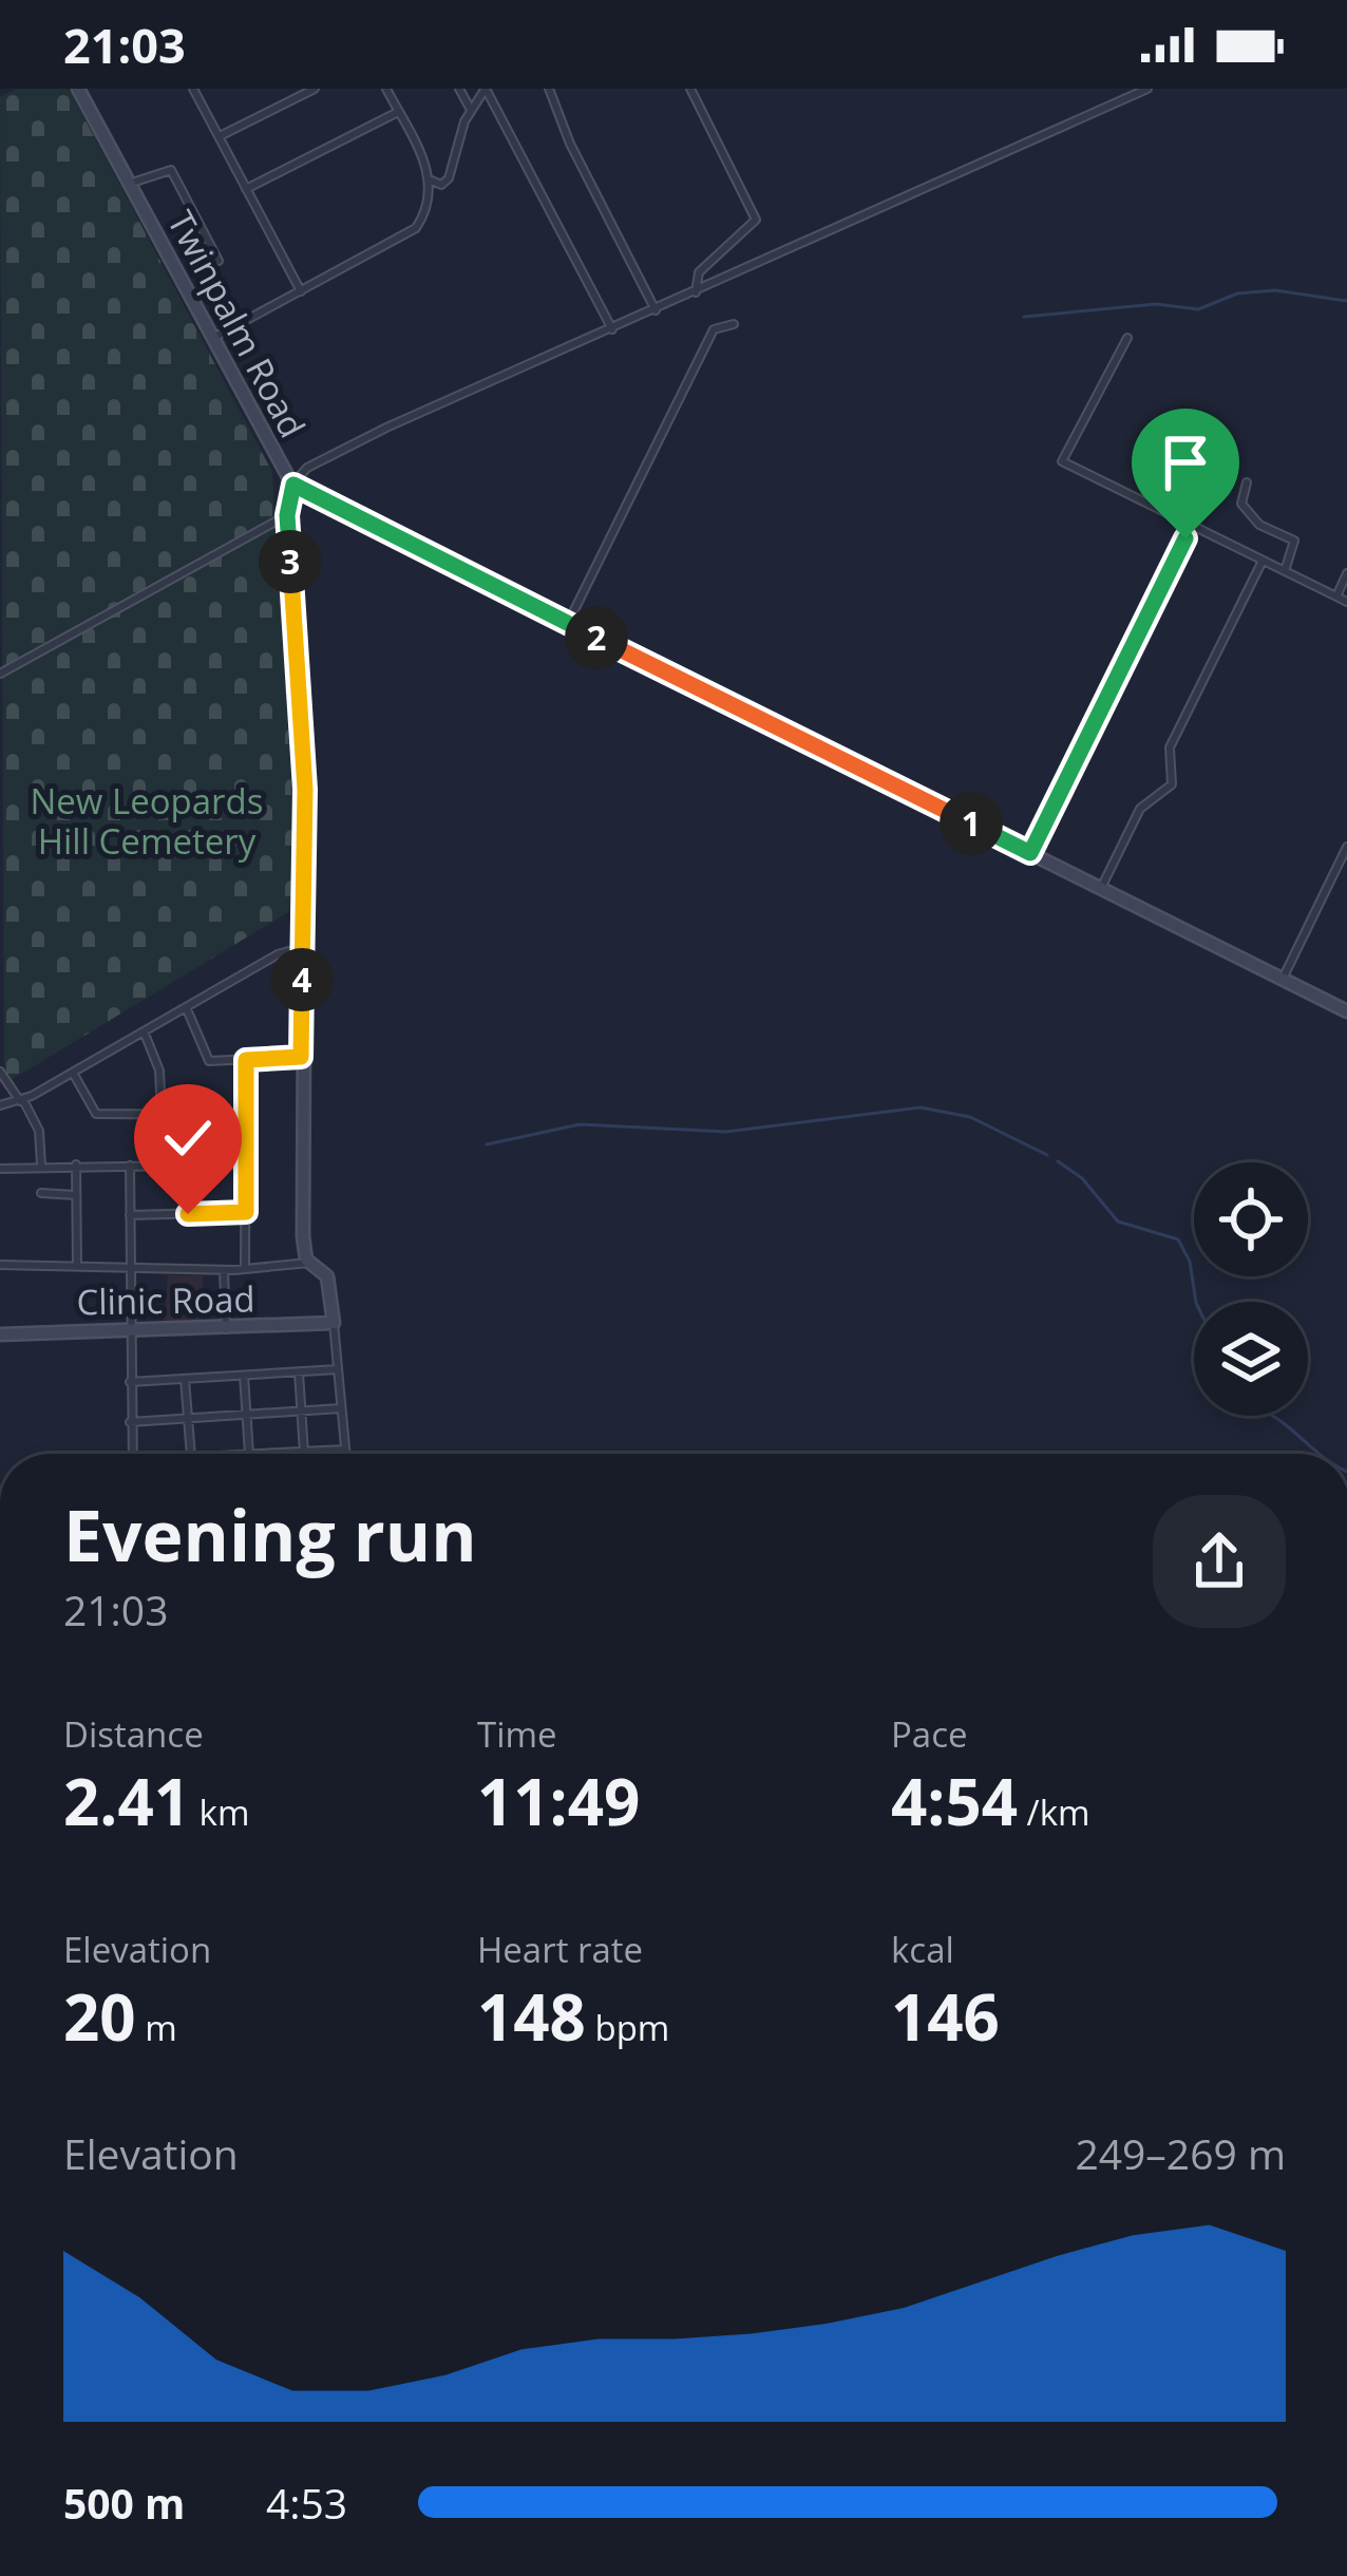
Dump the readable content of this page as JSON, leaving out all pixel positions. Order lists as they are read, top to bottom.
{
  "streets": {
    "main road": ["Twinpalm Road", "Clinic Road"]
  },
  "parks": ["New Leopards Hill Cemetery"],
  "page": {
    "status": "21:03",
    "pins": [
      "3",
      "2",
      "1",
      "4"
    ],
    "heading": ["Evening run", "21:03"],
    "stats": [
      ["Distance", "2.41 km"],
      ["Time", "11:49"],
      ["Pace", "4:54 /km"],
      ["Elevation", "20 m"],
      ["Heart rate", "148 bpm"],
      ["kcal", "146"]
    ],
    "chart": ["Elevation", "249–269 m"],
    "list": [
      {
        "name": "500 m",
        "note": "4:53"
      }
    ]
  }
}
